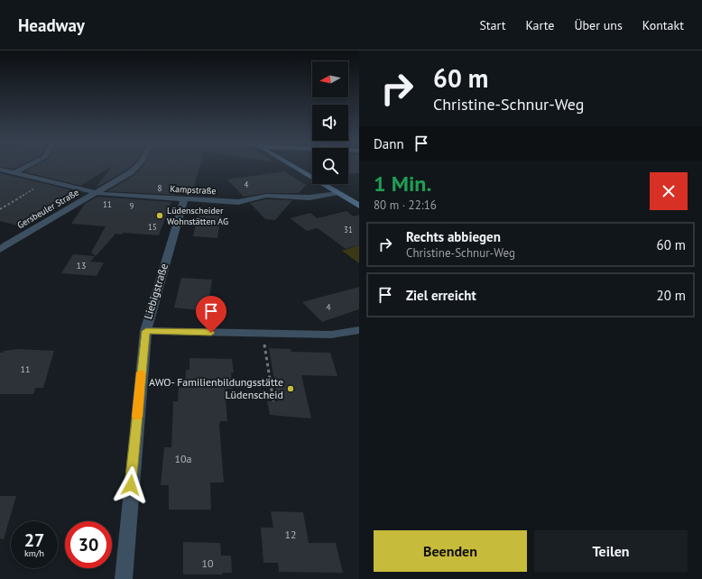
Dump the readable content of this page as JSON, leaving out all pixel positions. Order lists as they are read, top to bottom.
{
  "streets": {
    "street": ["Kampstraße", "Gersbeuler Straße", "Liebigstraße"]
  },
  "crossings": [
    ["Kampstraße", "Gersbeuler Straße"],
    ["Kampstraße", "Liebigstraße"]
  ],
  "places": ["Lüdenscheider Wohnstätten AG", "AWO- Familienbildungsstätte Lüdenscheid"],
  "house_numbers": [
    "4",
    "8",
    "11",
    "9",
    "15",
    "31",
    "13",
    "4",
    "11",
    "10a",
    "12",
    "10"
  ],
  "north": "left",
  "page": {
    "header": "Headway",
    "nav": [
      "Start",
      "Karte",
      "Über uns",
      "Kontakt"
    ],
    "turn": ["60 m", "Christine-Schnur-Weg"],
    "then": "Dann",
    "heading": ["1 Min.", "80 m · 22:16"],
    "list": [
      {
        "name": "Rechts abbiegen",
        "note": "Christine-Schnur-Weg",
        "value": "60 m"
      },
      {
        "name": "Ziel erreicht",
        "value": "20 m"
      }
    ],
    "speed": "27 km/h",
    "limit": "30",
    "buttons": ["Beenden", "Teilen"]
  }
}
